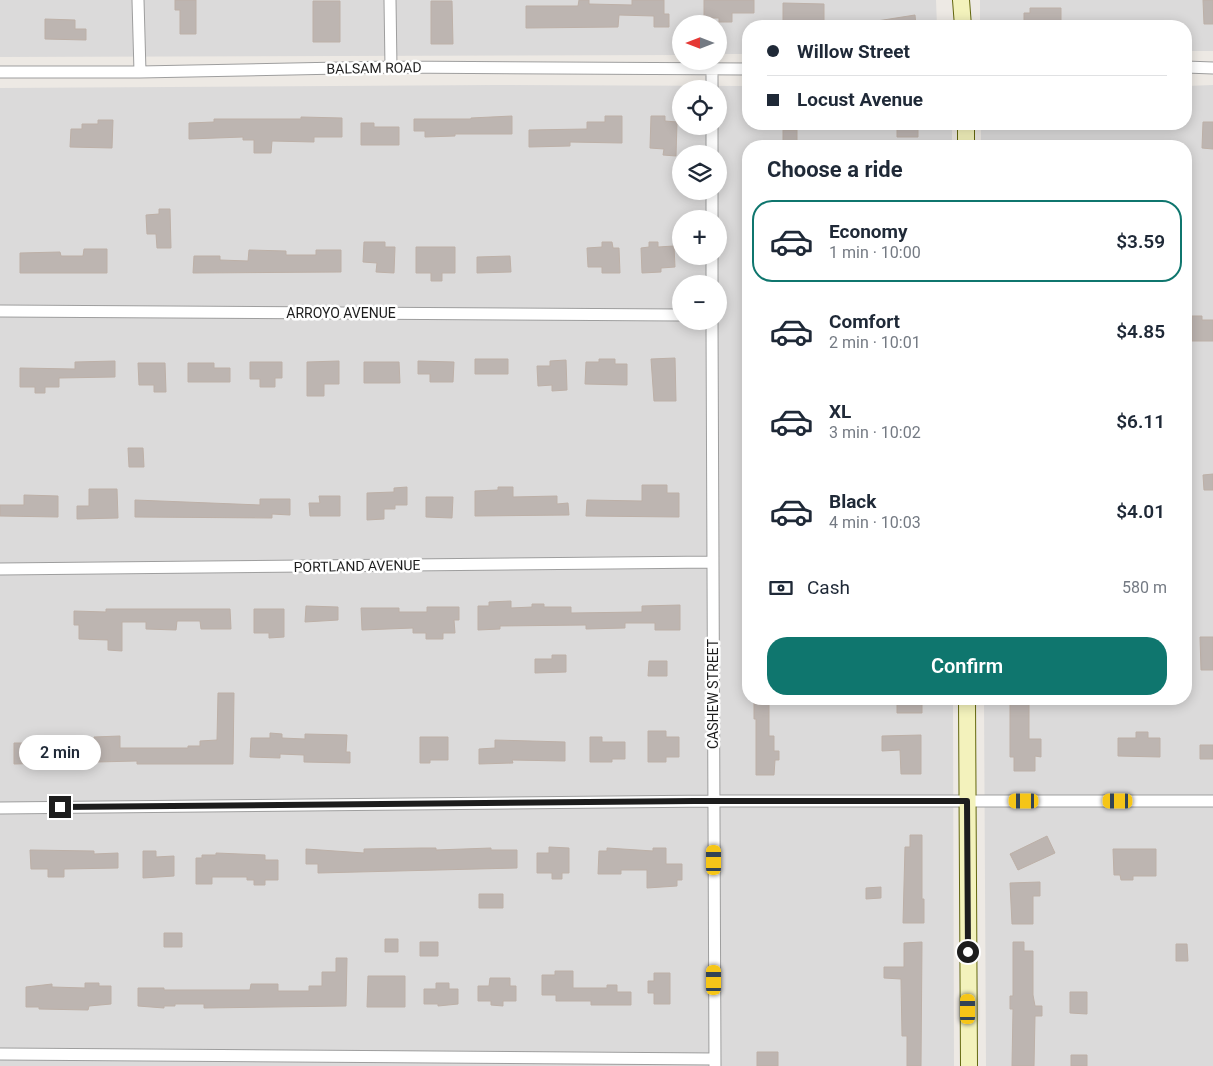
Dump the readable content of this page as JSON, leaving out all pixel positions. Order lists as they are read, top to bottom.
{
  "streets": {
    "street": [
      "BALSAM ROAD",
      "ARROYO AVENUE",
      "PORTLAND AVENUE",
      "CASHEW STREET"
    ]
  },
  "crossings": [
    ["PORTLAND AVENUE", "CASHEW STREET"]
  ],
  "north": "left",
  "page": {
    "map_buttons": ["+", "−"],
    "banner": ["Willow Street", "Locust Avenue"],
    "heading": "Choose a ride",
    "list": [
      {
        "name": "Economy",
        "note": "1 min · 10:00",
        "value": "$3.59"
      },
      {
        "name": "Comfort",
        "note": "2 min · 10:01",
        "value": "$4.85"
      },
      {
        "name": "XL",
        "note": "3 min · 10:02",
        "value": "$6.11"
      },
      {
        "name": "Black",
        "note": "4 min · 10:03",
        "value": "$4.01"
      }
    ],
    "pay": ["Cash", "580 m"],
    "buttons": "Confirm",
    "bubble": "2 min"
  }
}
